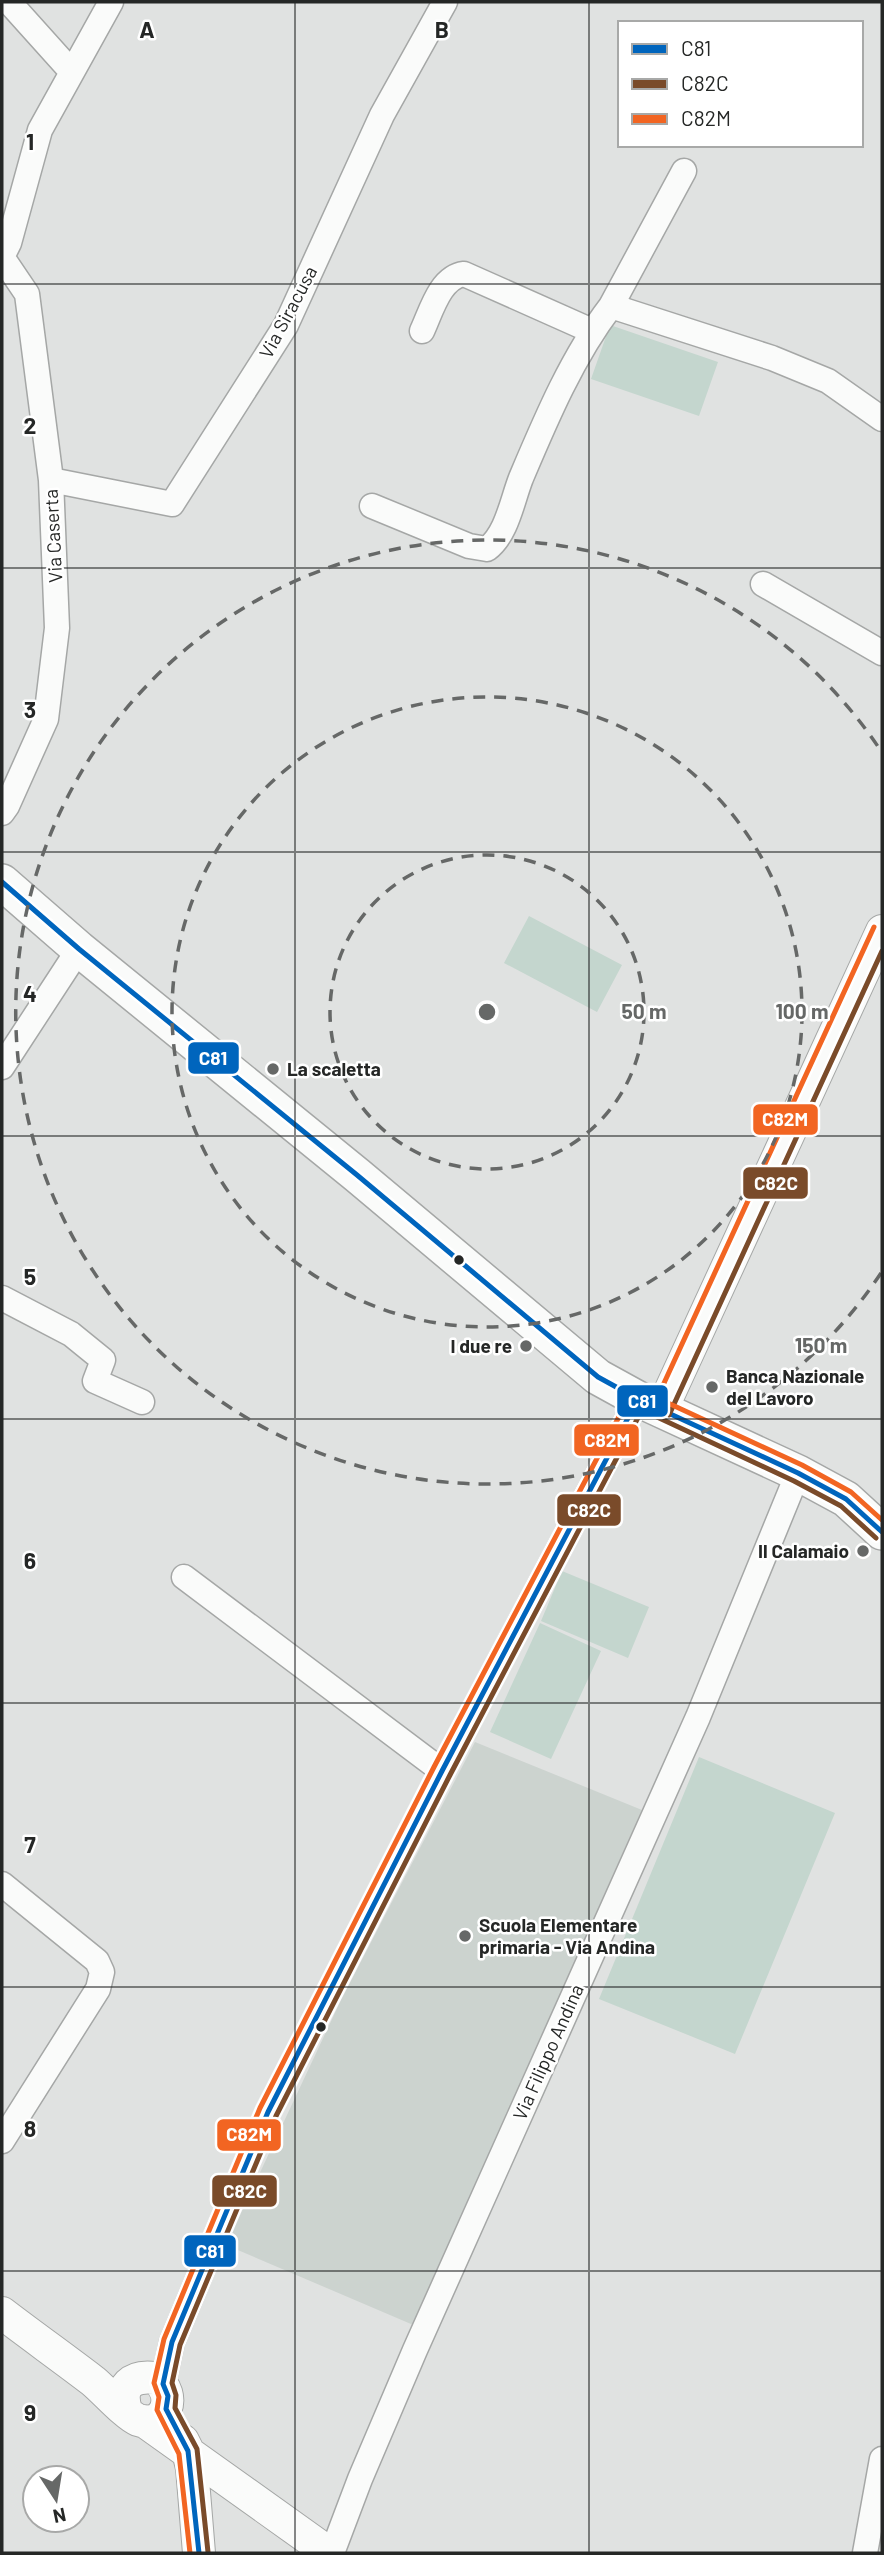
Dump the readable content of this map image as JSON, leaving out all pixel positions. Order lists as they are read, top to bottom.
{
  "streets": {
    "street": ["Via Siracusa", "Via Caserta", "Via Filippo Andina"]
  },
  "crossings": [
    ["Via Siracusa", "Via Caserta"]
  ],
  "places": [
    "La scaletta",
    "I due re",
    "Banca Nazionale del Lavoro",
    "Il Calamaio",
    "Scuola Elementare primaria - Via Andina"
  ],
  "lines": ["transit line C81", "transit line C82M", "transit line C82C"],
  "legend": ["C81", "C82C", "C82M"],
  "north": "bottom",
  "grid": {
    "columns": ["A", "B"],
    "rows": [
      "1",
      "2",
      "3",
      "4",
      "5",
      "6",
      "7",
      "8",
      "9"
    ]
  },
  "rings": ["50 m", "100 m", "150 m"]
}
